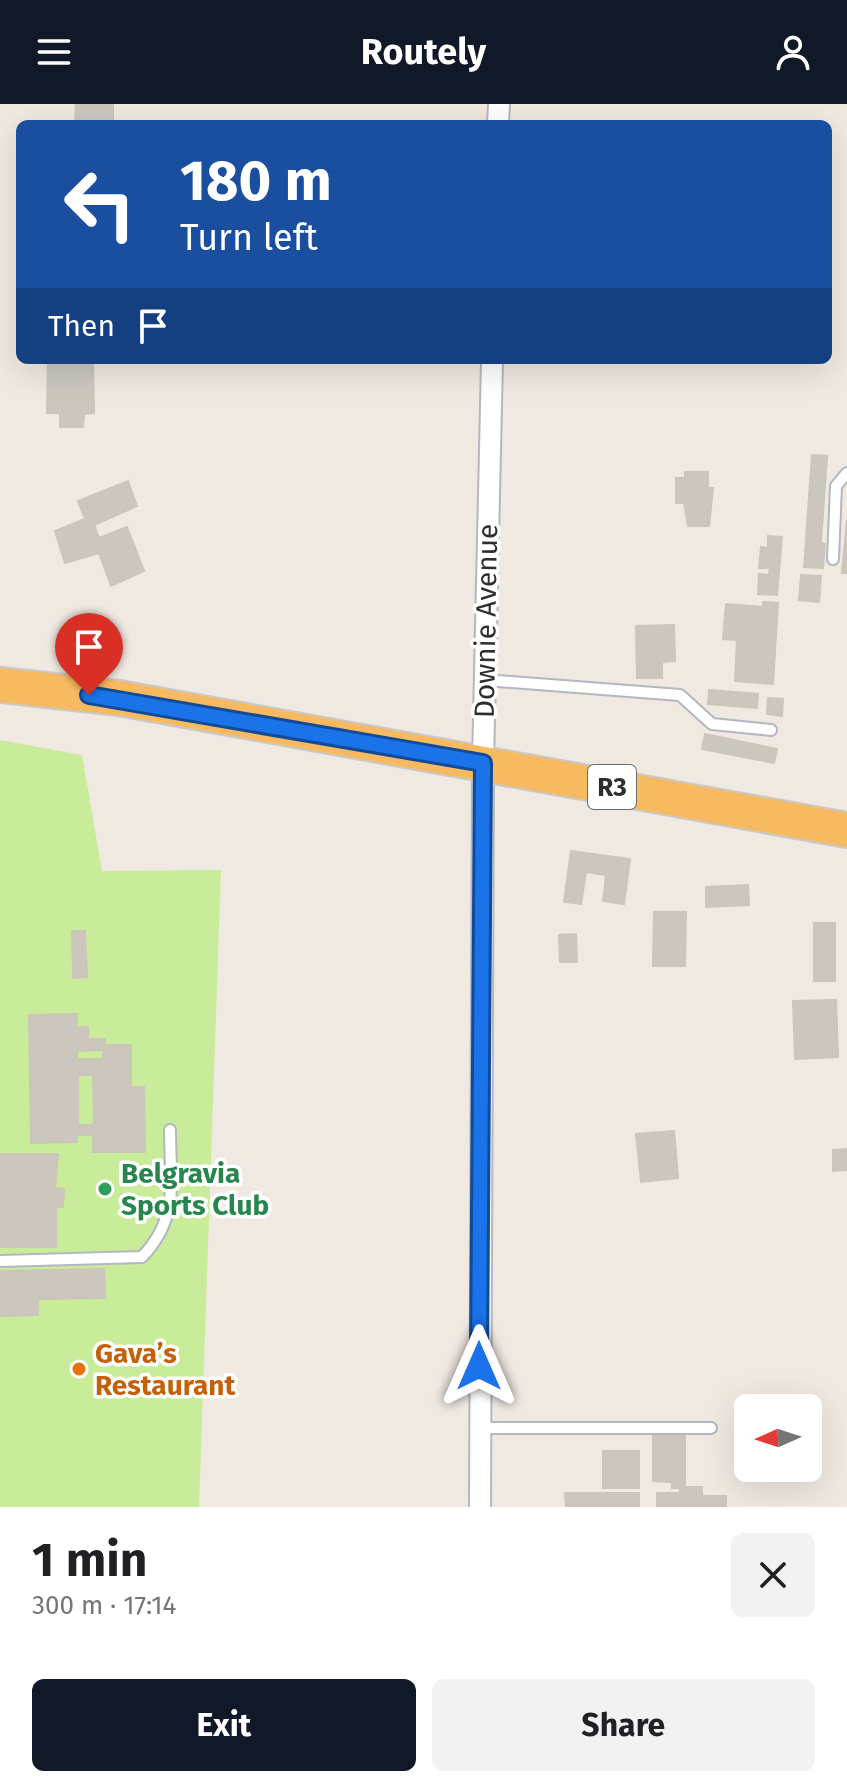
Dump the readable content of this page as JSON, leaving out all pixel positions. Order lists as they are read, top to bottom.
{
  "streets": {
    "highway": ["R3"],
    "street": ["Downie Avenue"]
  },
  "crossings": [
    ["Downie Avenue", "R3"]
  ],
  "places": ["Belgravia Sports Club", "Gava’s Restaurant"],
  "north": "left",
  "page": {
    "header": "Routely",
    "turn": ["180 m", "Turn left"],
    "then": "Then",
    "heading": ["1 min", "300 m · 17:14"],
    "buttons": ["Exit", "Share"]
  }
}
